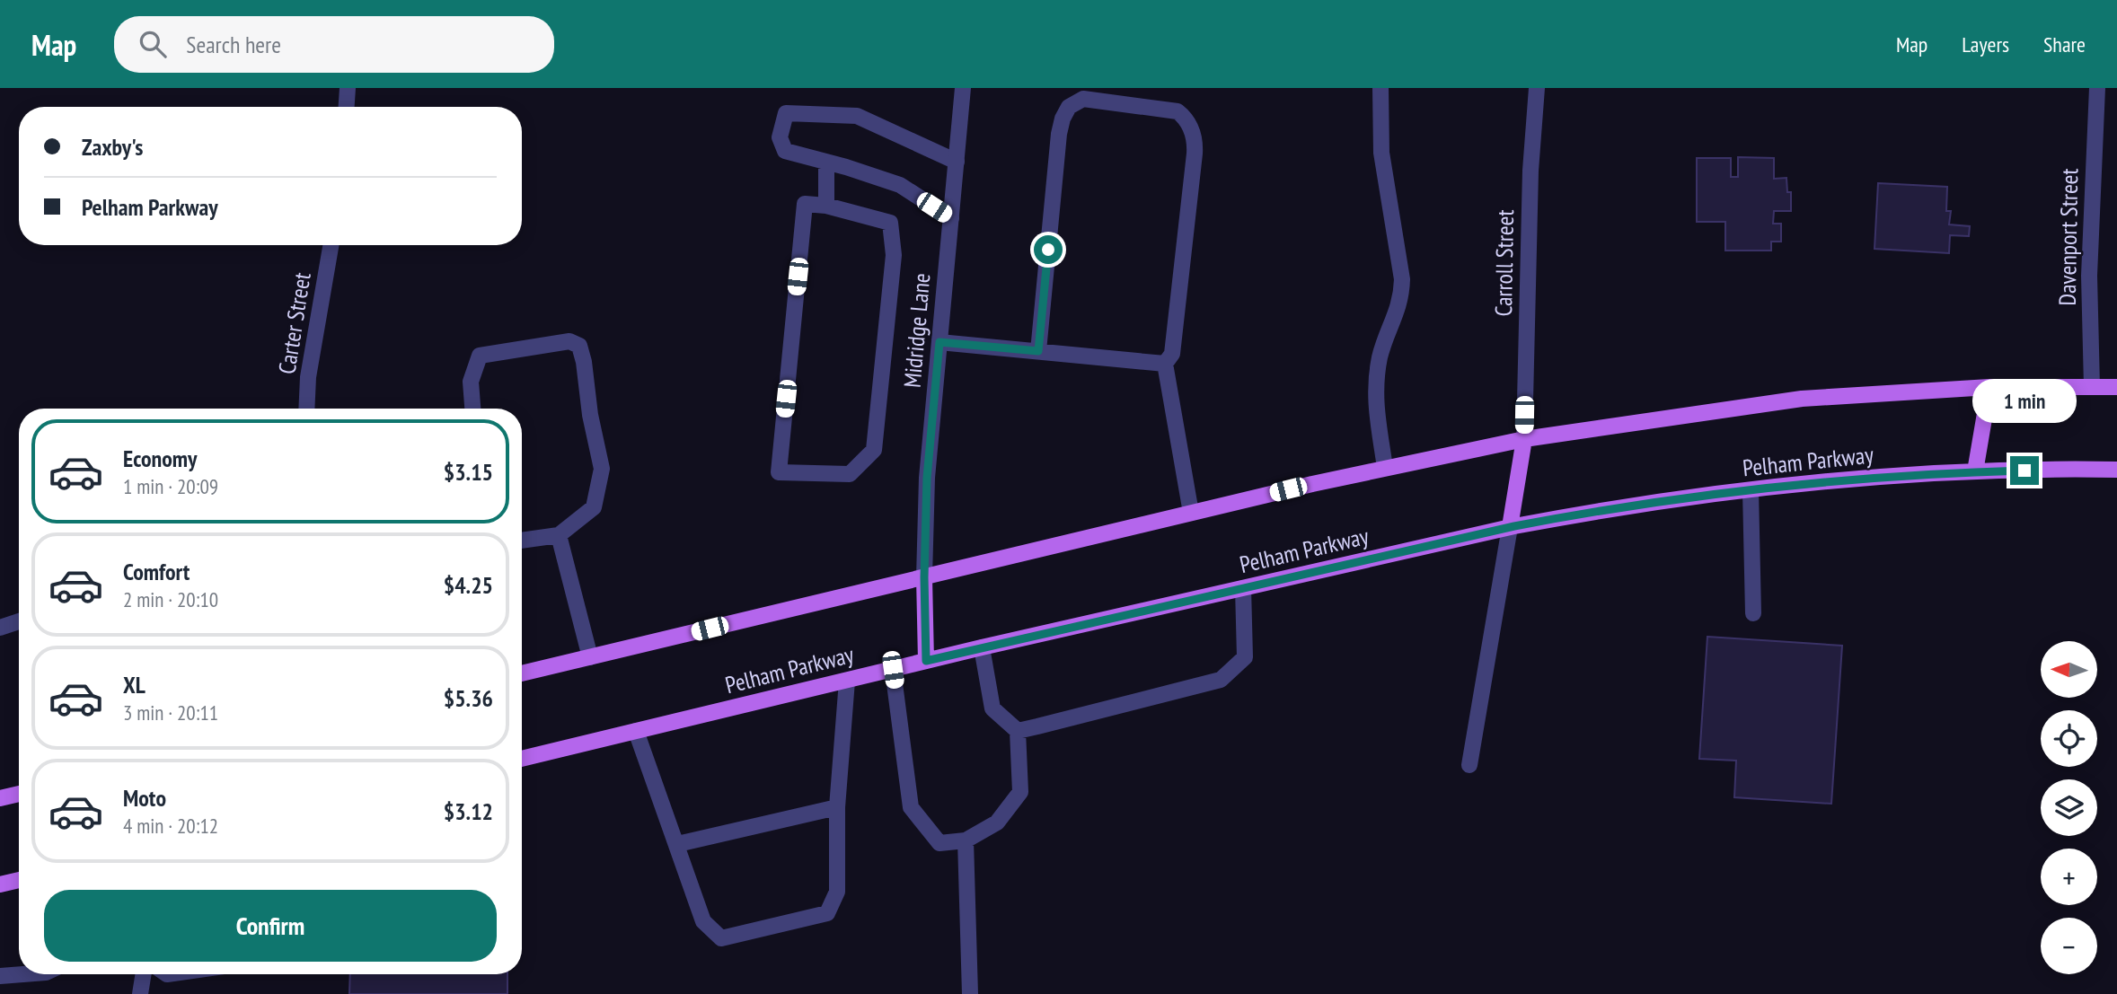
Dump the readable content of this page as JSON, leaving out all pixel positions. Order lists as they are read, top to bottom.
{
  "streets": {
    "main road": ["Pelham Parkway"],
    "street": [
      "Davenport Street",
      "Carroll Street",
      "Carter Street",
      "Midridge Lane"
    ]
  },
  "north": "left",
  "page": {
    "header": "Map",
    "search": "Search here",
    "nav": ["Map", "Layers", "Share"],
    "banner": ["Zaxby's", "Pelham Parkway"],
    "bubble": "1 min",
    "list": [
      {
        "name": "Economy",
        "note": "1 min · 20:09",
        "value": "$3.15"
      },
      {
        "name": "Comfort",
        "note": "2 min · 20:10",
        "value": "$4.25"
      },
      {
        "name": "XL",
        "note": "3 min · 20:11",
        "value": "$5.36"
      },
      {
        "name": "Moto",
        "note": "4 min · 20:12",
        "value": "$3.12"
      }
    ],
    "map_buttons": ["+", "−"],
    "buttons": "Confirm"
  }
}
